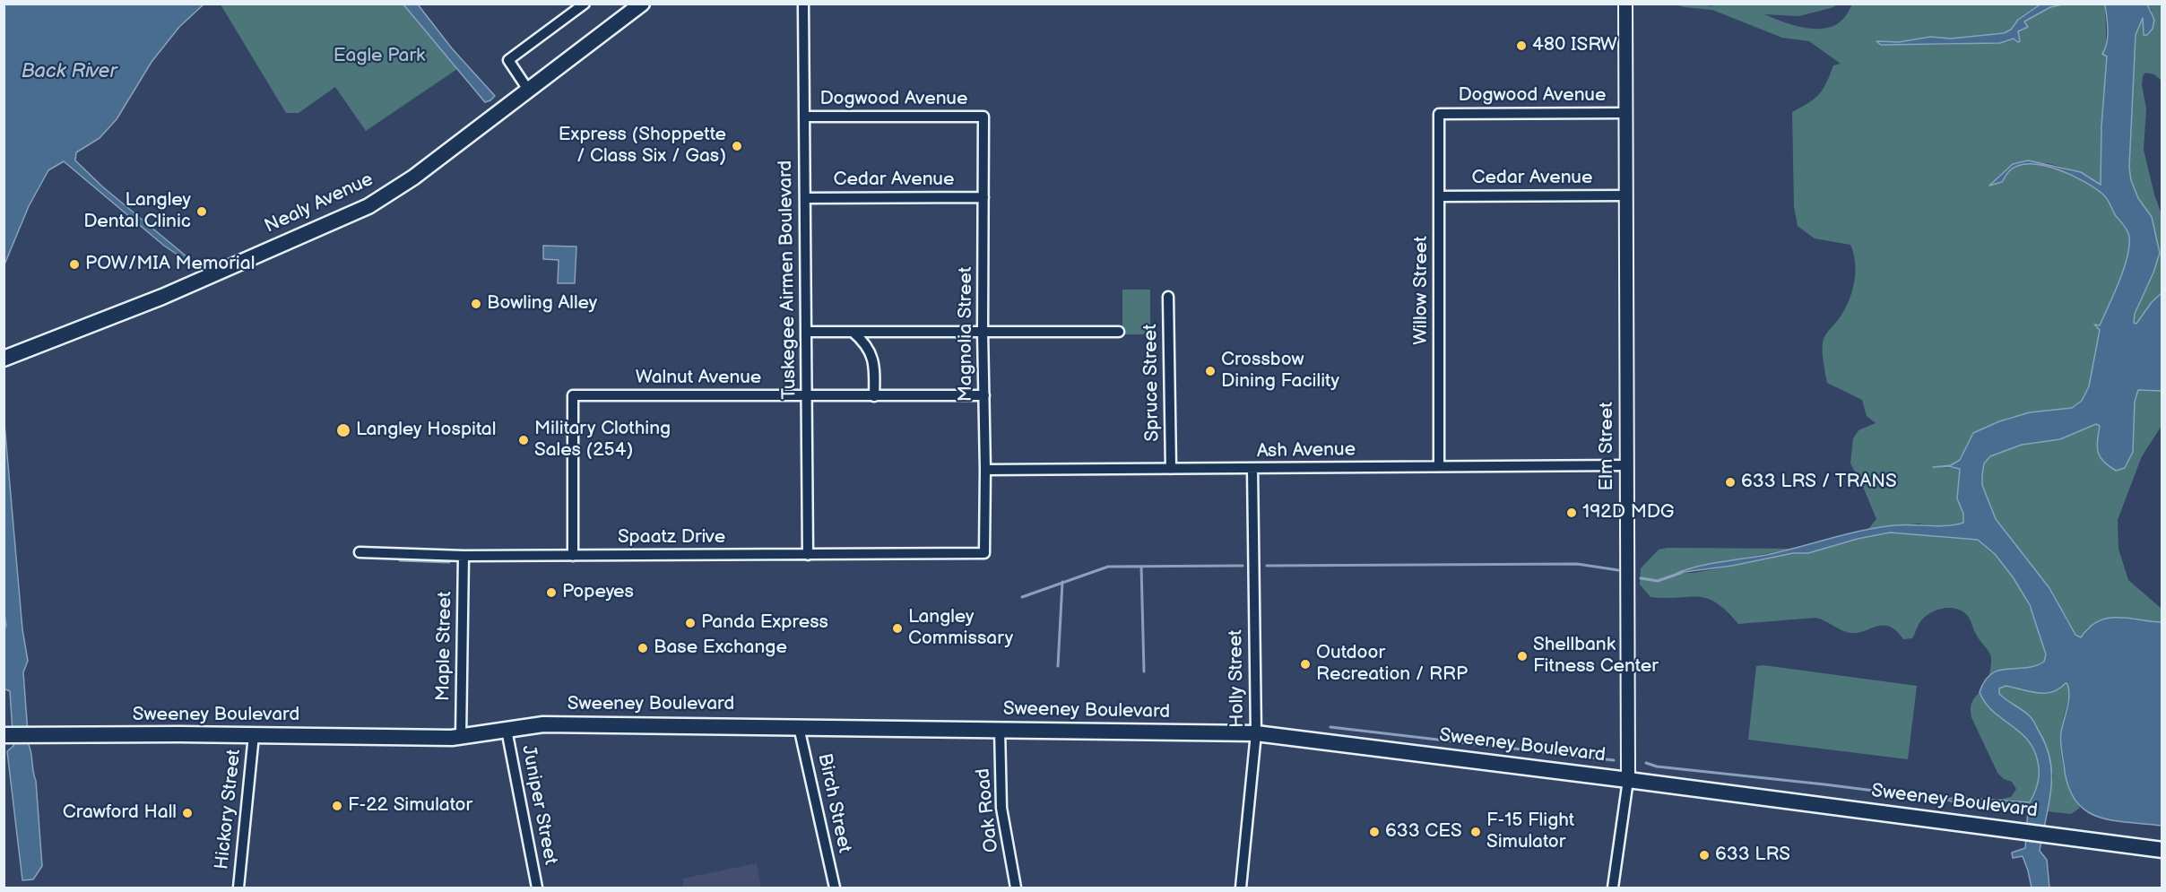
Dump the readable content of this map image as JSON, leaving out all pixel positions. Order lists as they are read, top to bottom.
{
  "streets": {
    "main road": ["Nealy Avenue", "Sweeney Boulevard"],
    "street": [
      "Dogwood Avenue",
      "Cedar Avenue",
      "Tuskegee Airmen Boulevard",
      "Willow Street",
      "Magnolia Street",
      "Walnut Avenue",
      "Spruce Street",
      "Elm Street",
      "Ash Avenue",
      "Spaatz Drive",
      "Maple Street",
      "Holly Street",
      "Birch Street",
      "Juniper Street",
      "Hickory Street",
      "Oak Road"
    ]
  },
  "crossings": [
    ["Dogwood Avenue", "Tuskegee Airmen Boulevard"],
    ["Dogwood Avenue", "Willow Street"],
    ["Dogwood Avenue", "Magnolia Street"],
    ["Dogwood Avenue", "Elm Street"],
    ["Cedar Avenue", "Tuskegee Airmen Boulevard"],
    ["Cedar Avenue", "Willow Street"],
    ["Cedar Avenue", "Magnolia Street"],
    ["Cedar Avenue", "Elm Street"],
    ["Tuskegee Airmen Boulevard", "Walnut Avenue"],
    ["Tuskegee Airmen Boulevard", "Spaatz Drive"],
    ["Willow Street", "Ash Avenue"],
    ["Magnolia Street", "Walnut Avenue"],
    ["Magnolia Street", "Ash Avenue"],
    ["Magnolia Street", "Spaatz Drive"],
    ["Walnut Avenue", "Spaatz Drive"],
    ["Spruce Street", "Ash Avenue"],
    ["Elm Street", "Ash Avenue"],
    ["Elm Street", "Sweeney Boulevard"],
    ["Ash Avenue", "Holly Street"],
    ["Spaatz Drive", "Maple Street"],
    ["Maple Street", "Sweeney Boulevard"],
    ["Holly Street", "Sweeney Boulevard"],
    ["Sweeney Boulevard", "Birch Street"],
    ["Sweeney Boulevard", "Juniper Street"],
    ["Sweeney Boulevard", "Hickory Street"],
    ["Sweeney Boulevard", "Oak Road"]
  ],
  "water": ["Back River"],
  "parks": ["Eagle Park"],
  "places": [
    "480 ISRW",
    "Express (Shoppette / Class Six / Gas)",
    "Langley Dental Clinic",
    "POW/MIA Memorial",
    "Bowling Alley",
    "Crossbow Dining Facility",
    "Langley Hospital",
    "Military Clothing Sales (254)",
    "633 LRS / TRANS",
    "192D MDG",
    "Popeyes",
    "Panda Express",
    "Langley Commissary",
    "Base Exchange",
    "Shellbank Fitness Center",
    "Outdoor Recreation / RRP",
    "F-22 Simulator",
    "Crawford Hall",
    "633 CES",
    "F-15 Flight Simulator",
    "633 LRS"
  ]
}
